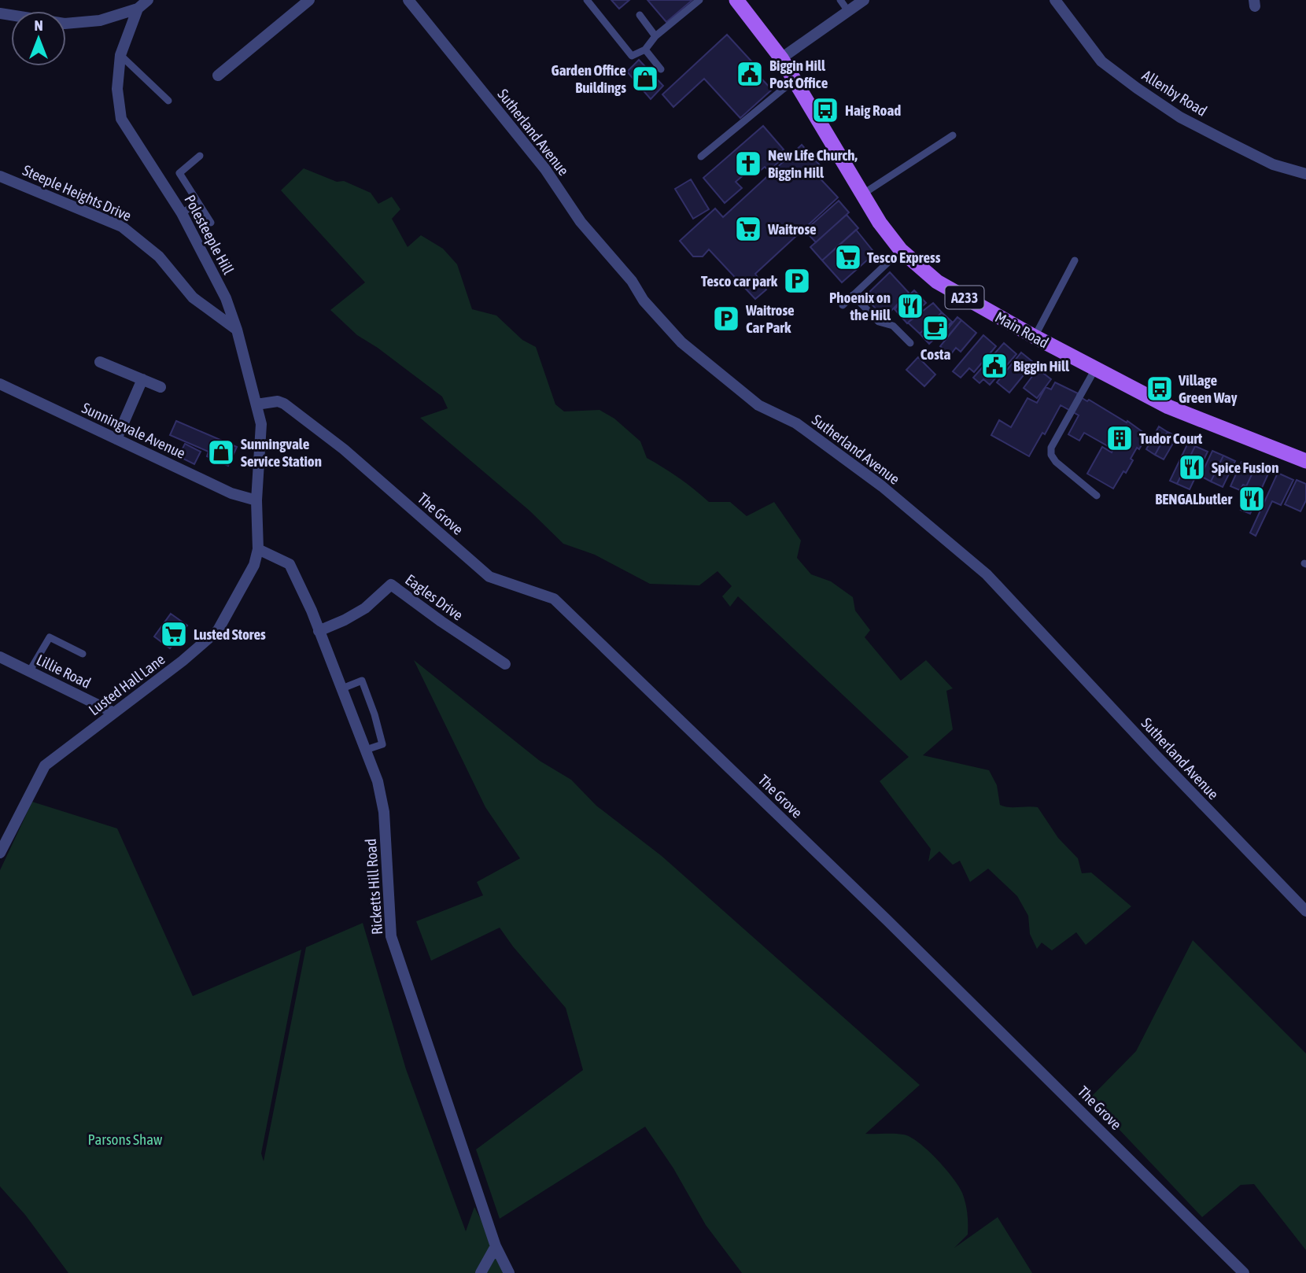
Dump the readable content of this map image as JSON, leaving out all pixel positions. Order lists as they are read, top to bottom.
{
  "streets": {
    "main road": ["A233", "Main Road"],
    "street": [
      "Allenby Road",
      "Sutherland Avenue",
      "Steeple Heights Drive",
      "Polesteeple Hill",
      "Sunningvale Avenue",
      "The Grove",
      "Eagles Drive",
      "Lillie Road",
      "Lusted Hall Lane",
      "Ricketts Hill Road"
    ]
  },
  "crossings": [
    ["Steeple Heights Drive", "Polesteeple Hill"],
    ["Polesteeple Hill", "Sunningvale Avenue"],
    ["Polesteeple Hill", "The Grove"],
    ["Polesteeple Hill", "Lusted Hall Lane"],
    ["Sunningvale Avenue", "Lusted Hall Lane"],
    ["Eagles Drive", "Ricketts Hill Road"],
    ["Lillie Road", "Lusted Hall Lane"],
    ["Lusted Hall Lane", "Ricketts Hill Road"]
  ],
  "parks": ["Parsons Shaw"],
  "places": {
    "public building": ["Biggin Hill Post Office", "Biggin Hill"],
    "shop": ["Garden Office Buildings", "Sunningvale Service Station"],
    "bus stop": ["Haig Road", "Village Green Way"],
    "church": ["New Life Church, Biggin Hill"],
    "supermarket": ["Waitrose", "Tesco Express", "Lusted Stores"],
    "parking": ["Tesco car park", "Waitrose Car Park"],
    "restaurant": ["Phoenix on the Hill", "Spice Fusion", "BENGALbutler"],
    "cafe": ["Costa"],
    "building": ["Tudor Court"]
  },
  "north": "top"
}
